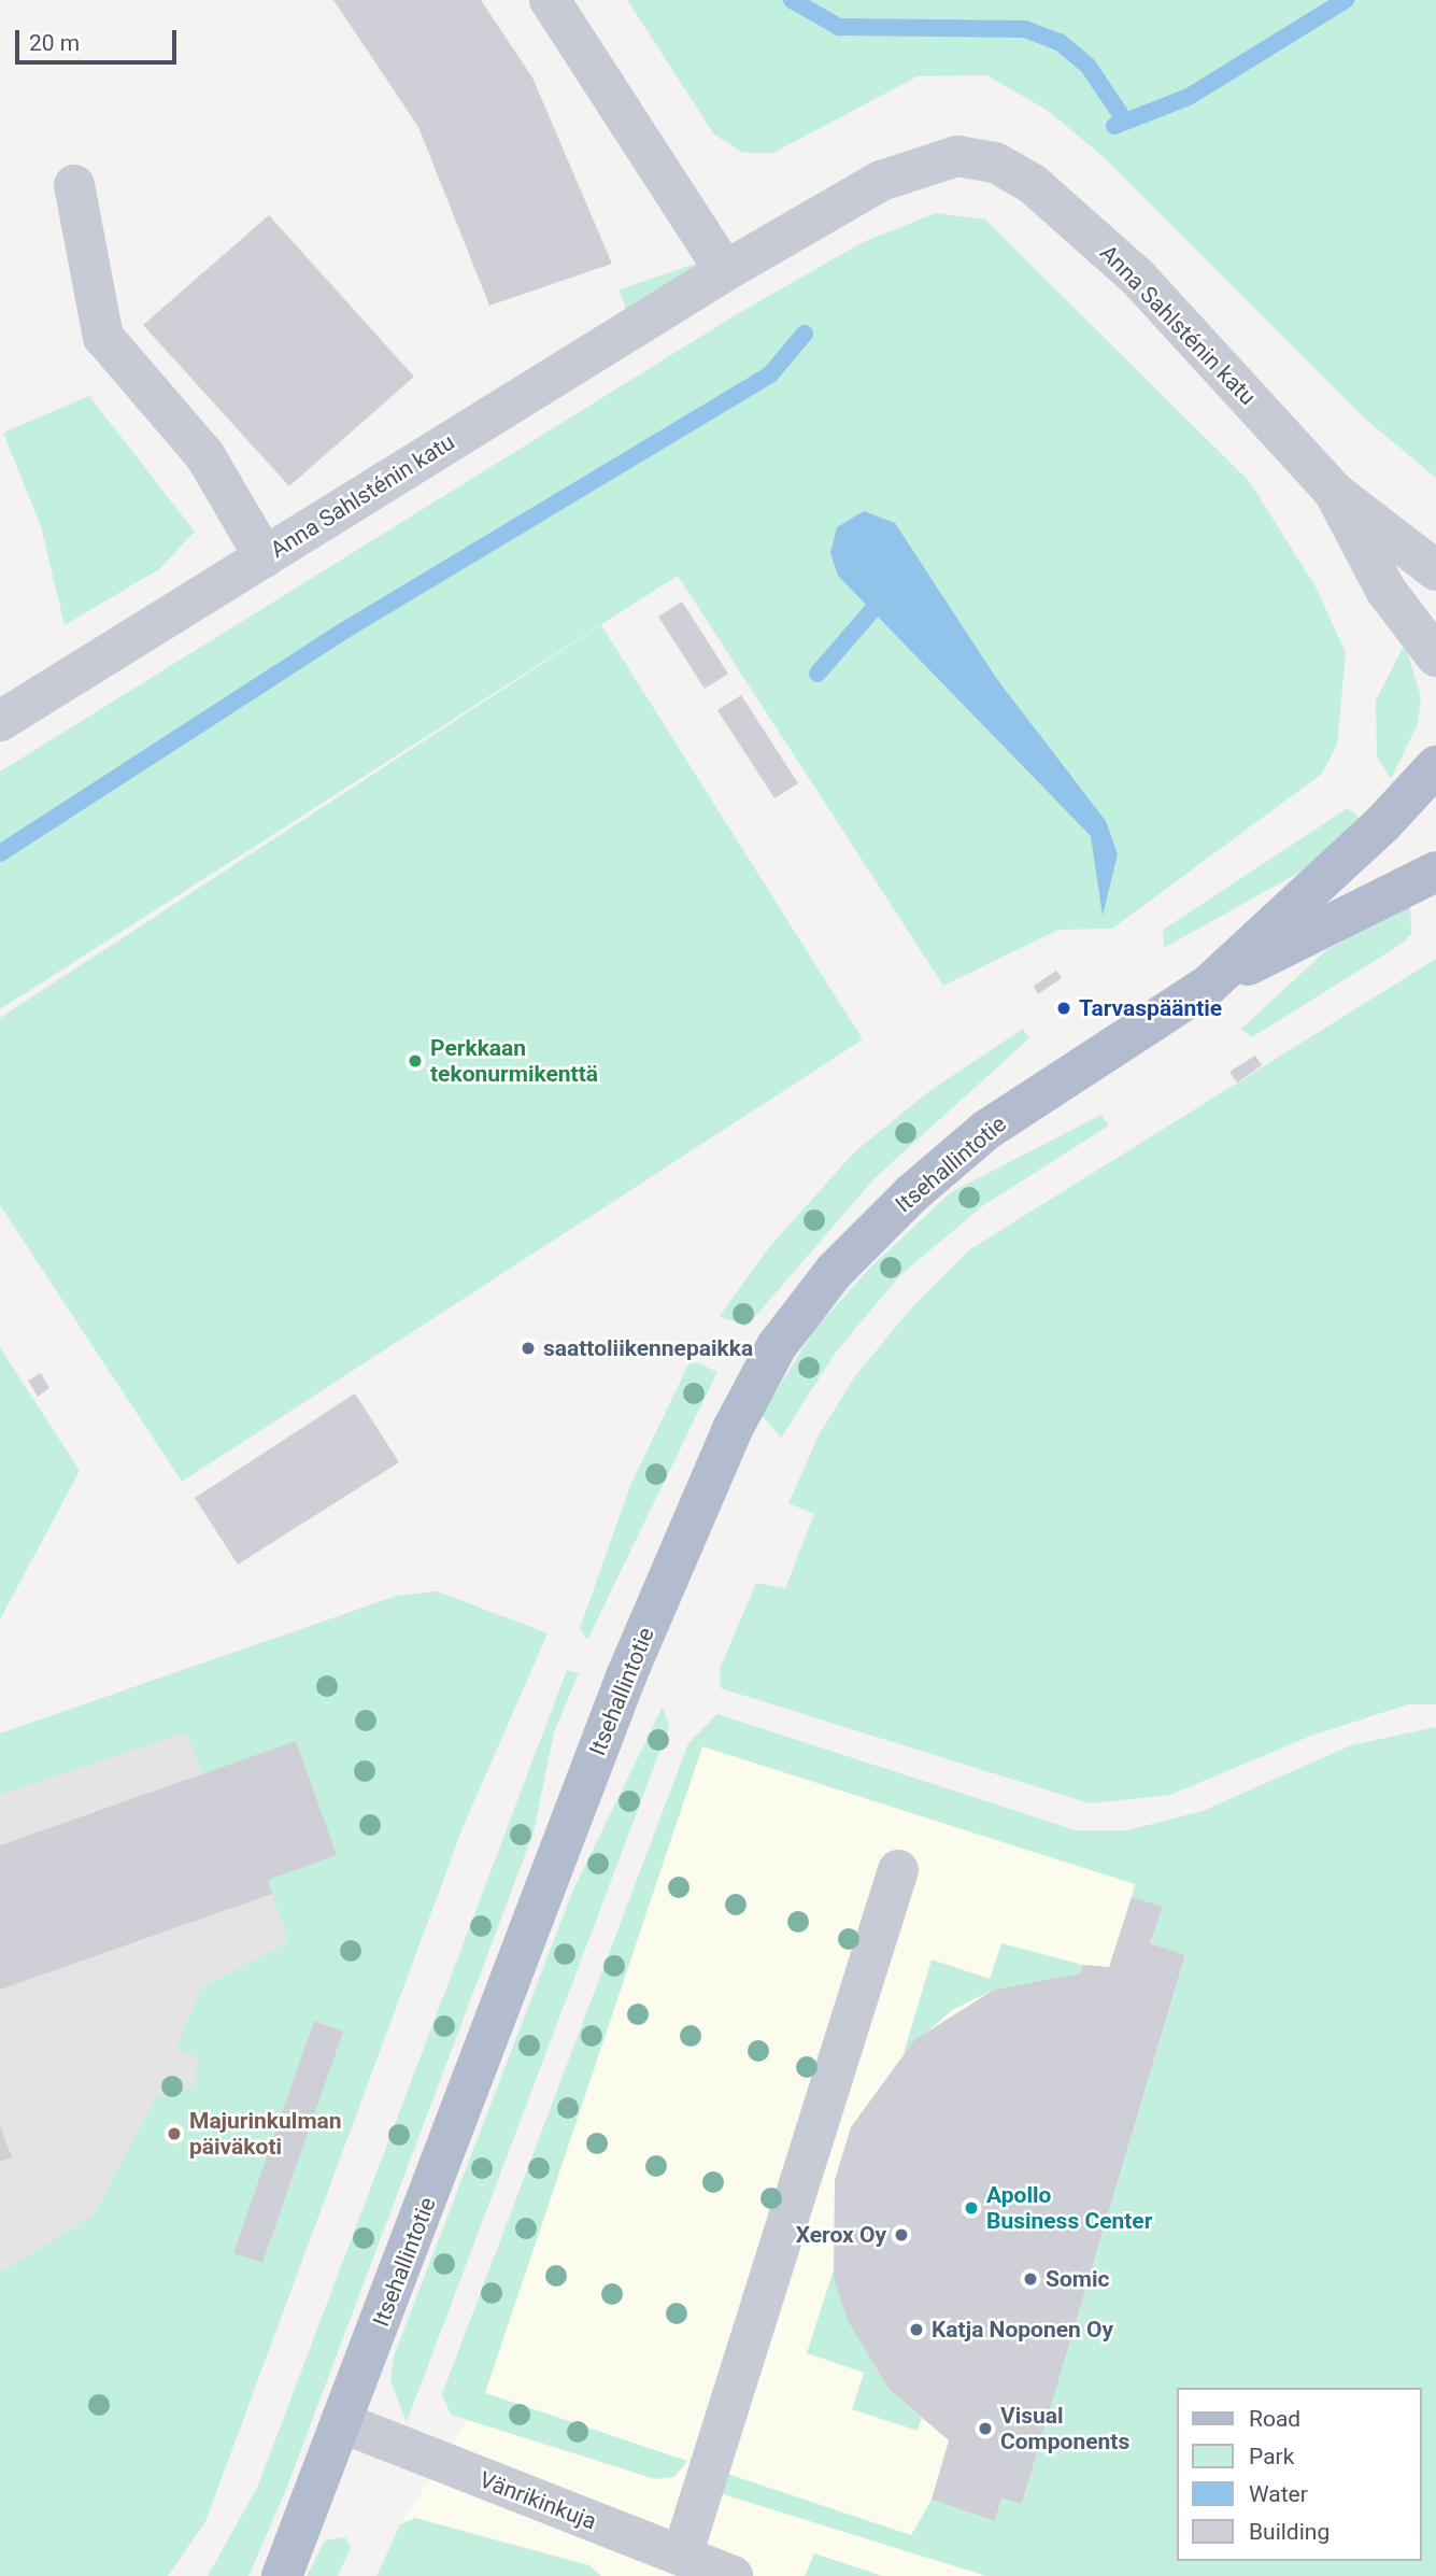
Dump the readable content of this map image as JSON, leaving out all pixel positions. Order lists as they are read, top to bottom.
{
  "streets": {
    "main road": ["Itsehallintotie"],
    "street": ["Anna Sahlsténin katu", "Vänrikinkuja"]
  },
  "crossings": [
    ["Itsehallintotie", "Vänrikinkuja"]
  ],
  "places": [
    "Tarvaspääntie",
    "Perkkaan tekonurmikenttä",
    "saattoliikennepaikka",
    "Majurinkulman päiväkoti",
    "Apollo Business Center",
    "Xerox Oy",
    "Somic",
    "Katja Noponen Oy",
    "Visual Components"
  ],
  "legend": [
    "Road",
    "Park",
    "Water",
    "Building"
  ],
  "scale_bar": "20 m"
}
